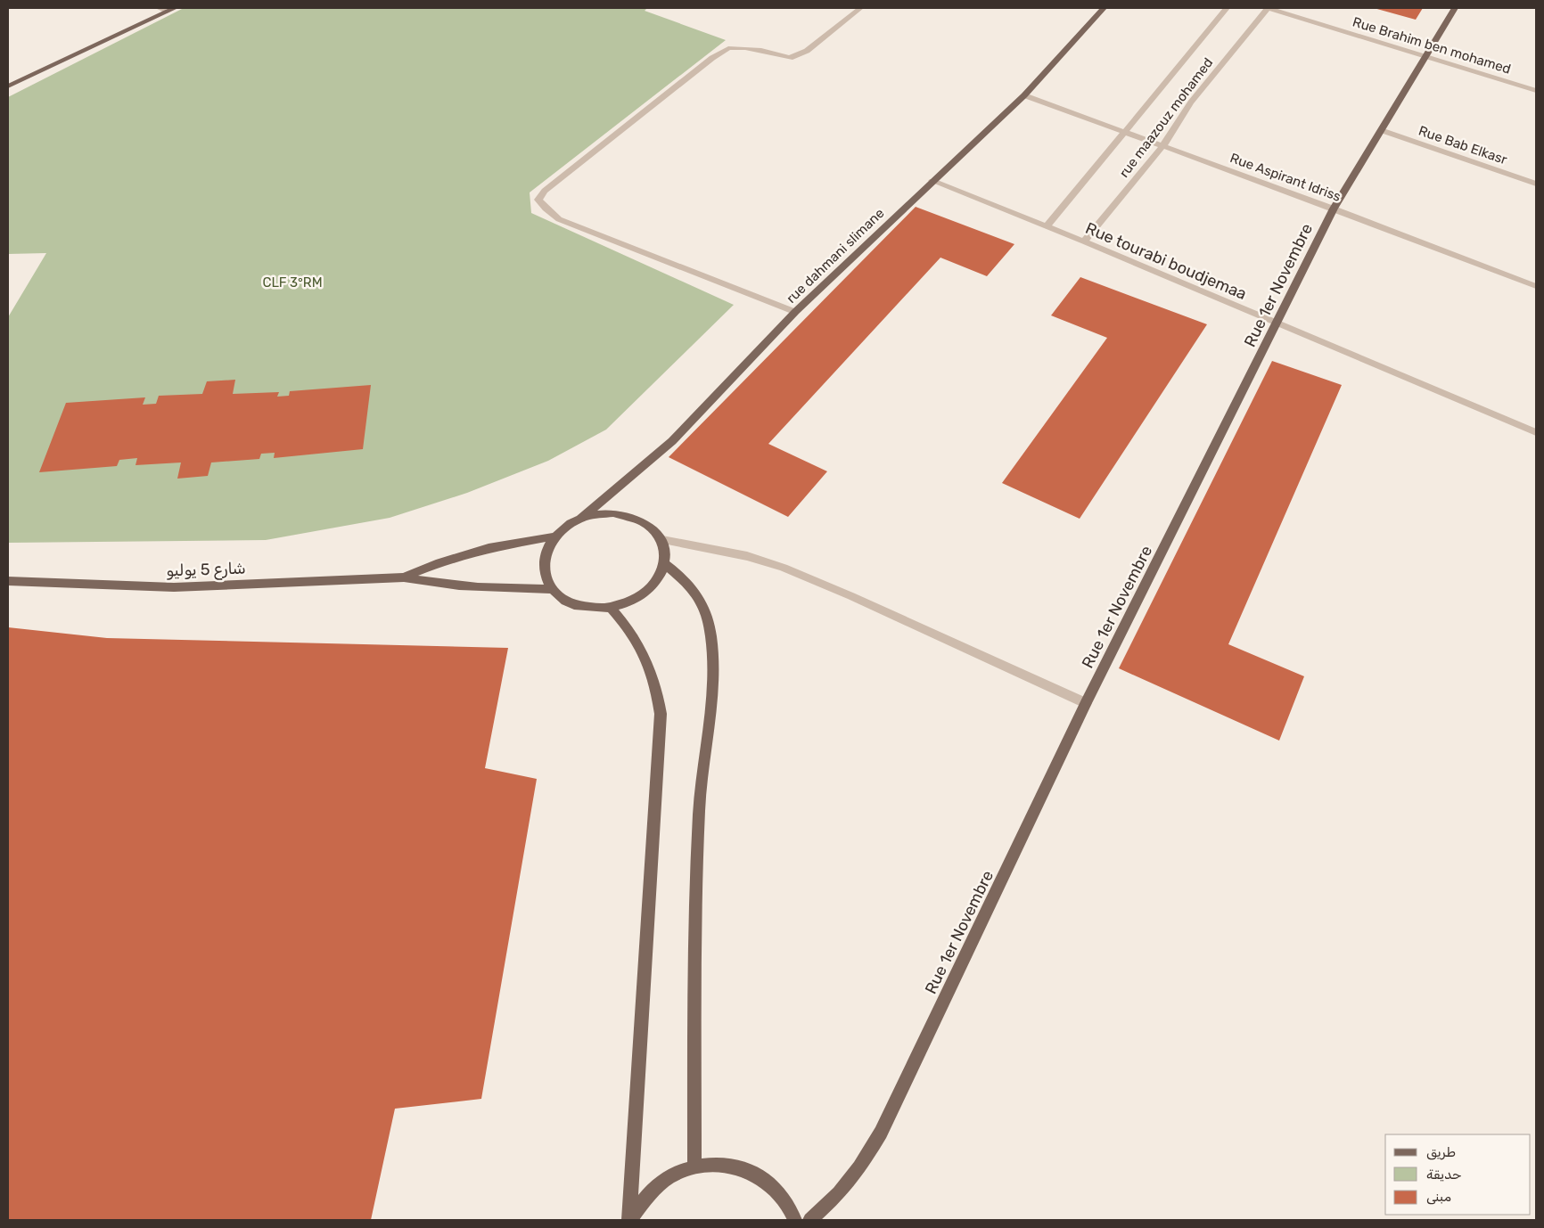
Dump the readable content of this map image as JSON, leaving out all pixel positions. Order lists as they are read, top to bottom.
{
  "streets": {
    "main road": ["rue dahmani slimane", "Rue 1er Novembre", "شارع 5 يوليو"],
    "street": [
      "Rue Brahim ben mohamed",
      "rue maazouz mohamed",
      "Rue Bab Elkasr",
      "Rue Aspirant Idriss",
      "Rue tourabi boudjemaa"
    ]
  },
  "crossings": [
    ["Rue Brahim ben mohamed", "rue maazouz mohamed"],
    ["Rue Brahim ben mohamed", "Rue 1er Novembre"],
    ["rue maazouz mohamed", "Rue Aspirant Idriss"],
    ["rue maazouz mohamed", "Rue tourabi boudjemaa"],
    ["Rue Bab Elkasr", "Rue 1er Novembre"],
    ["Rue Aspirant Idriss", "rue dahmani slimane"],
    ["Rue Aspirant Idriss", "Rue 1er Novembre"],
    ["rue dahmani slimane", "Rue tourabi boudjemaa"],
    ["rue dahmani slimane", "شارع 5 يوليو"],
    ["Rue tourabi boudjemaa", "Rue 1er Novembre"]
  ],
  "parks": ["CLF 3°RM"],
  "legend": ["طريق", "حديقة", "مبنى"]
}
